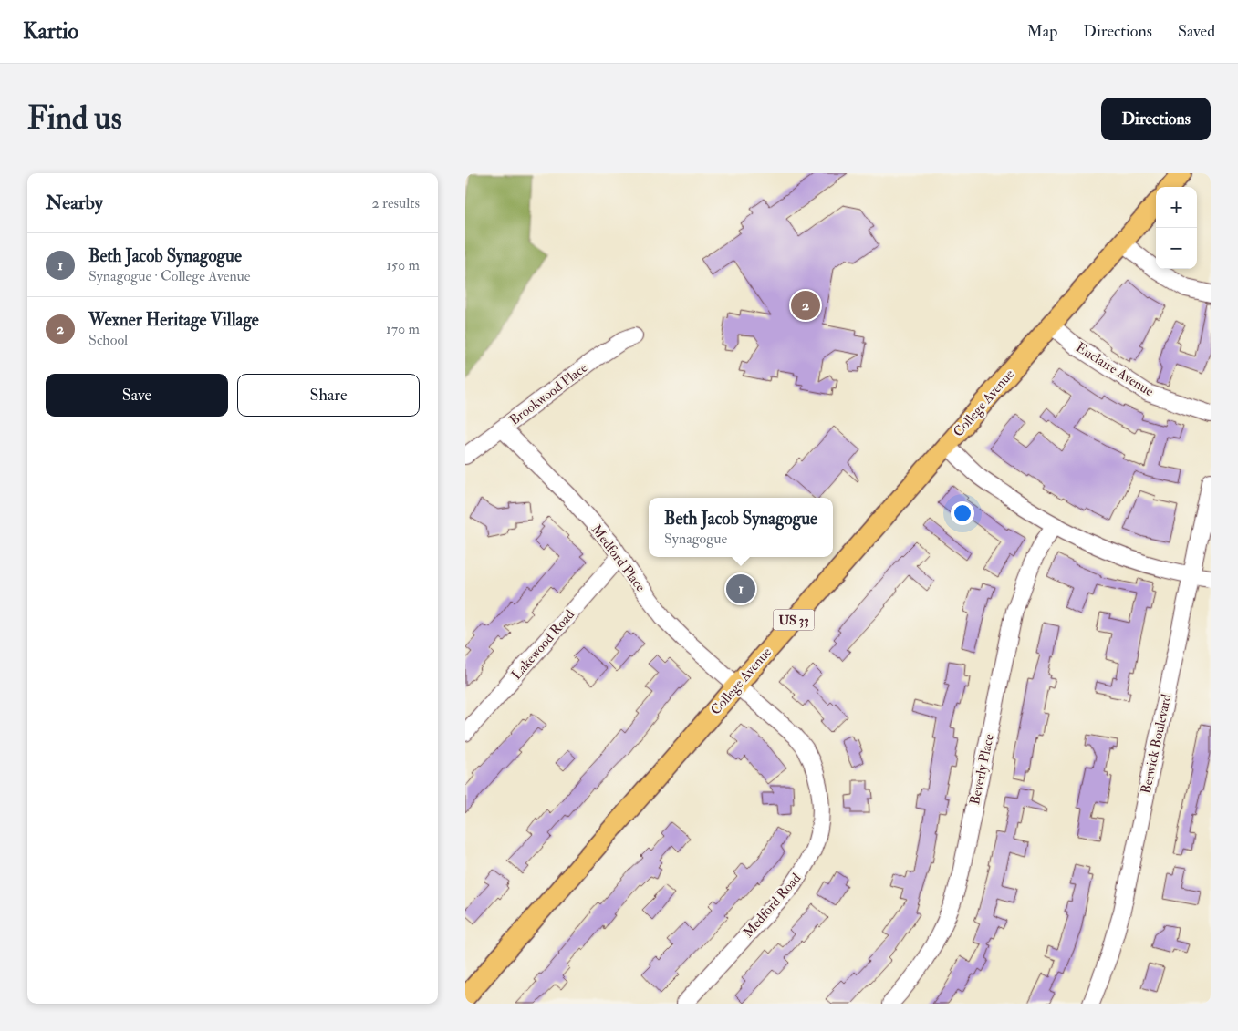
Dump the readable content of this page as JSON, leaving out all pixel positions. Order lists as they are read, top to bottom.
{
  "streets": {
    "main road": ["College Avenue", "US 33"],
    "street": [
      "Euclaire Avenue",
      "Brookwood Place",
      "Medford Place",
      "Lakewood Road",
      "Berwick Boulevard",
      "Beverly Place",
      "Medford Road"
    ]
  },
  "crossings": [
    ["Euclaire Avenue", "College Avenue"],
    ["Brookwood Place", "Medford Place"],
    ["College Avenue", "Medford Place"],
    ["College Avenue", "Medford Road"],
    ["Medford Place", "Lakewood Road"],
    ["Medford Place", "Medford Road"]
  ],
  "page": {
    "header": "Kartio",
    "nav": ["Map", "Directions", "Saved"],
    "buttons": [
      "Directions",
      ["Save", "Share"]
    ],
    "title": "Find us",
    "heading": ["Nearby", "2 results"],
    "map_buttons": ["+", "−"],
    "list": [
      {
        "mark": "1",
        "name": "Beth Jacob Synagogue",
        "note": "Synagogue · College Avenue",
        "value": "150 m"
      },
      {
        "mark": "2",
        "name": "Wexner Heritage Village",
        "note": "School",
        "value": "170 m"
      }
    ],
    "pins": ["2", "1"],
    "popup": ["Beth Jacob Synagogue", "Synagogue"]
  }
}
